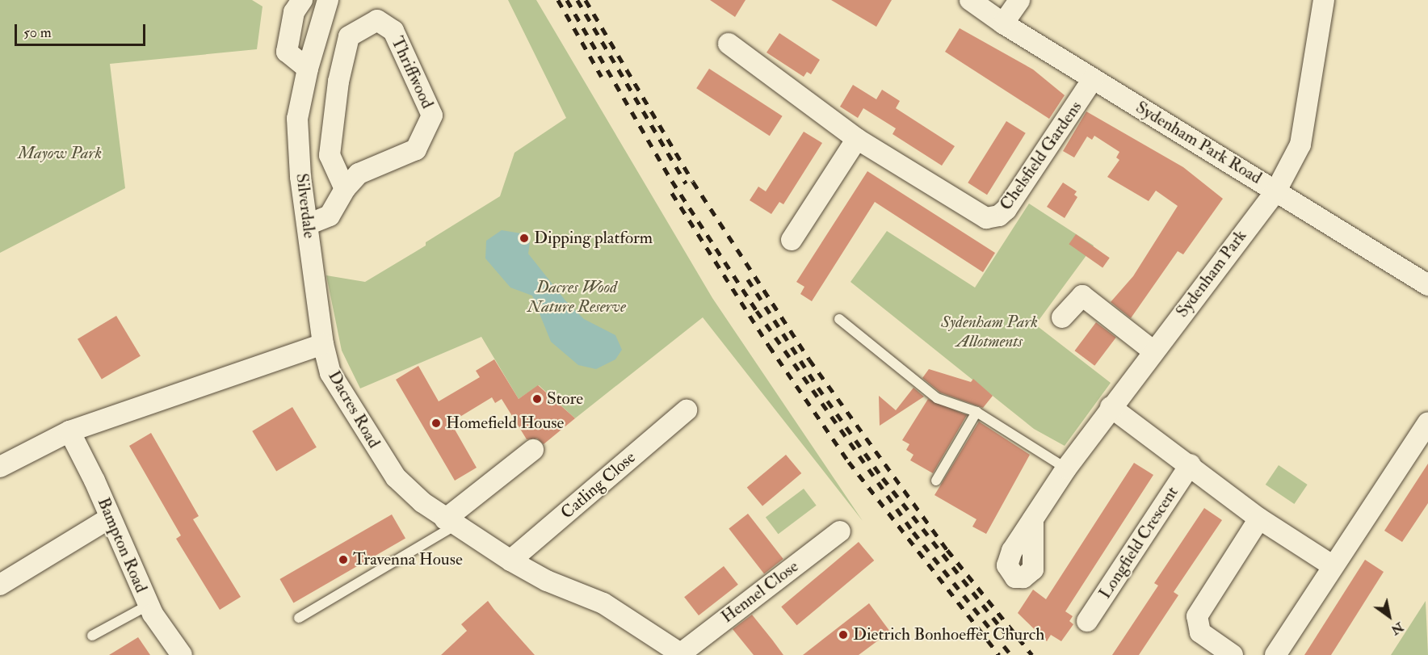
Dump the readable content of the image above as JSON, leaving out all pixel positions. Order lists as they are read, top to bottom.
{
  "streets": {
    "street": [
      "Thriffwood",
      "Sydenham Park Road",
      "Chelsfield Gardens",
      "Silverdale",
      "Sydenham Park",
      "Dacres Road",
      "Catling Close",
      "Longfield Crescent",
      "Bampton Road",
      "Hennel Close"
    ]
  },
  "crossings": [
    ["Thriffwood", "Silverdale"],
    ["Sydenham Park Road", "Chelsfield Gardens"],
    ["Sydenham Park Road", "Sydenham Park"],
    ["Silverdale", "Dacres Road"],
    ["Dacres Road", "Catling Close"],
    ["Dacres Road", "Hennel Close"]
  ],
  "parks": ["Mayow Park", "Dacres Wood Nature Reserve", "Sydenham Park Allotments"],
  "places": [
    "Dipping platform",
    "Store",
    "Homefield House",
    "Travenna House",
    "Dietrich Bonhoeffer Church"
  ],
  "scale_bar": "50 m",
  "north": "bottom right"
}
